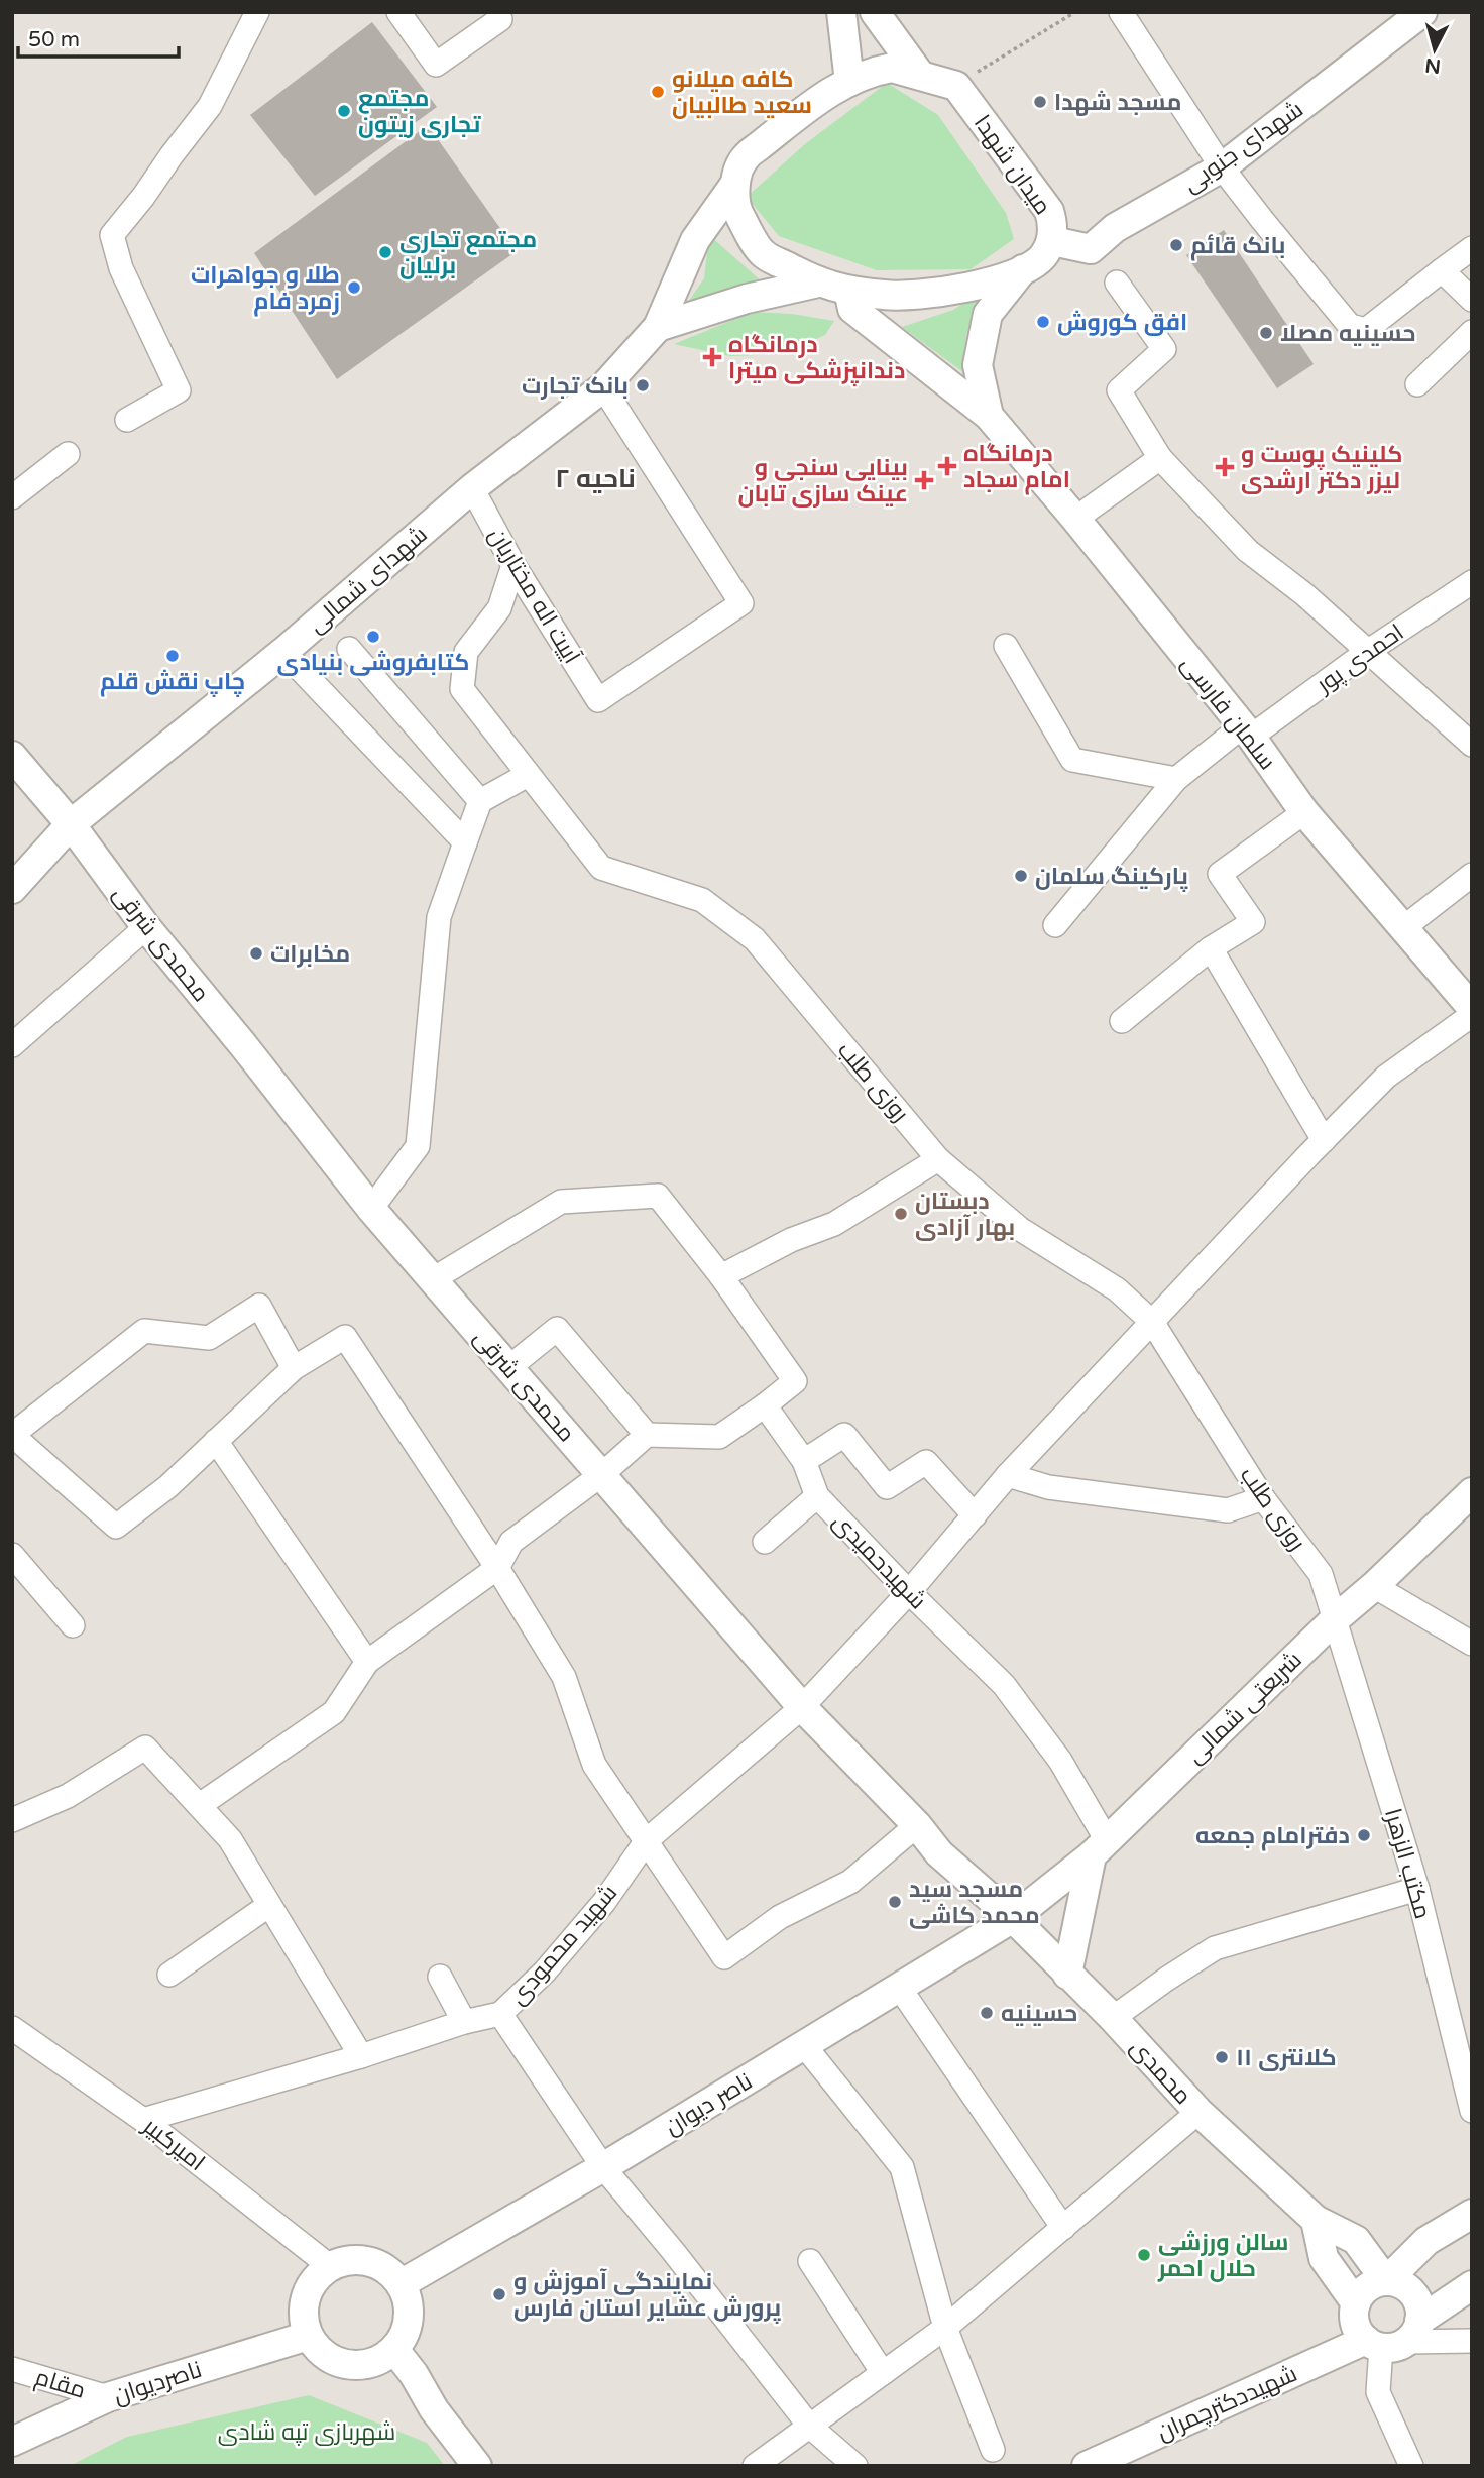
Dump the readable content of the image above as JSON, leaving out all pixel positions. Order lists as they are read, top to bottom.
{
  "streets": {
    "main road": [
      "شهدای جنوبی",
      "میدان شهدا",
      "شهدای شمالی",
      "سلمان فارسی",
      "محمدی شرقی",
      "شریعتی شمالی",
      "محمدی",
      "ناصر دیوان",
      "ناصردیوان",
      "شهیددکترچمران"
    ],
    "street": [
      "آییت اله مختاریان",
      "احمدی پور",
      "روزی طلب",
      "شهیدحمیدی",
      "مکتب الزهرا",
      "شهید محمودی",
      "امیرکبیر",
      "مقام"
    ]
  },
  "crossings": [
    ["شهدای جنوبی", "میدان شهدا"],
    ["میدان شهدا", "سلمان فارسی"],
    ["شهدای شمالی", "آییت اله مختاریان"],
    ["شهدای شمالی", "محمدی شرقی"],
    ["آییت اله مختاریان", "روزی طلب"],
    ["احمدی پور", "سلمان فارسی"],
    ["محمدی شرقی", "شریعتی شمالی"],
    ["محمدی شرقی", "شهید محمودی"],
    ["محمدی شرقی", "محمدی"],
    ["محمدی شرقی", "ناصر دیوان"],
    ["روزی طلب", "شریعتی شمالی"],
    ["روزی طلب", "مکتب الزهرا"],
    ["روزی طلب", "شهید محمودی"],
    ["شهیدحمیدی", "شریعتی شمالی"],
    ["شهیدحمیدی", "شهید محمودی"],
    ["شریعتی شمالی", "مکتب الزهرا"],
    ["شریعتی شمالی", "محمدی"],
    ["شریعتی شمالی", "ناصر دیوان"],
    ["شهید محمودی", "امیرکبیر"],
    ["محمدی", "ناصر دیوان"],
    ["محمدی", "شهیددکترچمران"],
    ["ناصر دیوان", "امیرکبیر"],
    ["ناصر دیوان", "ناصردیوان"],
    ["امیرکبیر", "ناصردیوان"],
    ["ناصردیوان", "مقام"]
  ],
  "districts": ["ناحیه ۲"],
  "parks": ["شهربازی تپه شادی"],
  "places": {
    "other": [
      "کافه میلانو سعید طالبیان",
      "مسجد شهدا",
      "مجتمع تجاری زیتون",
      "بانک قائم",
      "مجتمع تجاری برلیان",
      "طلا و جواهرات زمرد فام",
      "افق کوروش",
      "حسینیه مصلا",
      "بانک تجارت",
      "کتابفروشی بنیادی",
      "چاپ نقش قلم",
      "پارکینگ سلمان",
      "مخابرات",
      "دبستان بهار آزادی",
      "دفترامام جمعه",
      "مسجد سید محمد کاشی",
      "حسینیه",
      "کلانتری ۱۱",
      "سالن ورزشی حلال احمر",
      "نمایندگی آموزش و پرورش عشایر استان فارس"
    ],
    "health": [
      "درمانگاه دندانپزشکی میترا",
      "درمانگاه امام سجاد",
      "کلینیک پوست و لیزر دکتر ارشدی",
      "بینایی سنجی و عینک سازی تابان"
    ]
  },
  "scale_bar": "50 m",
  "north": "bottom"
}
